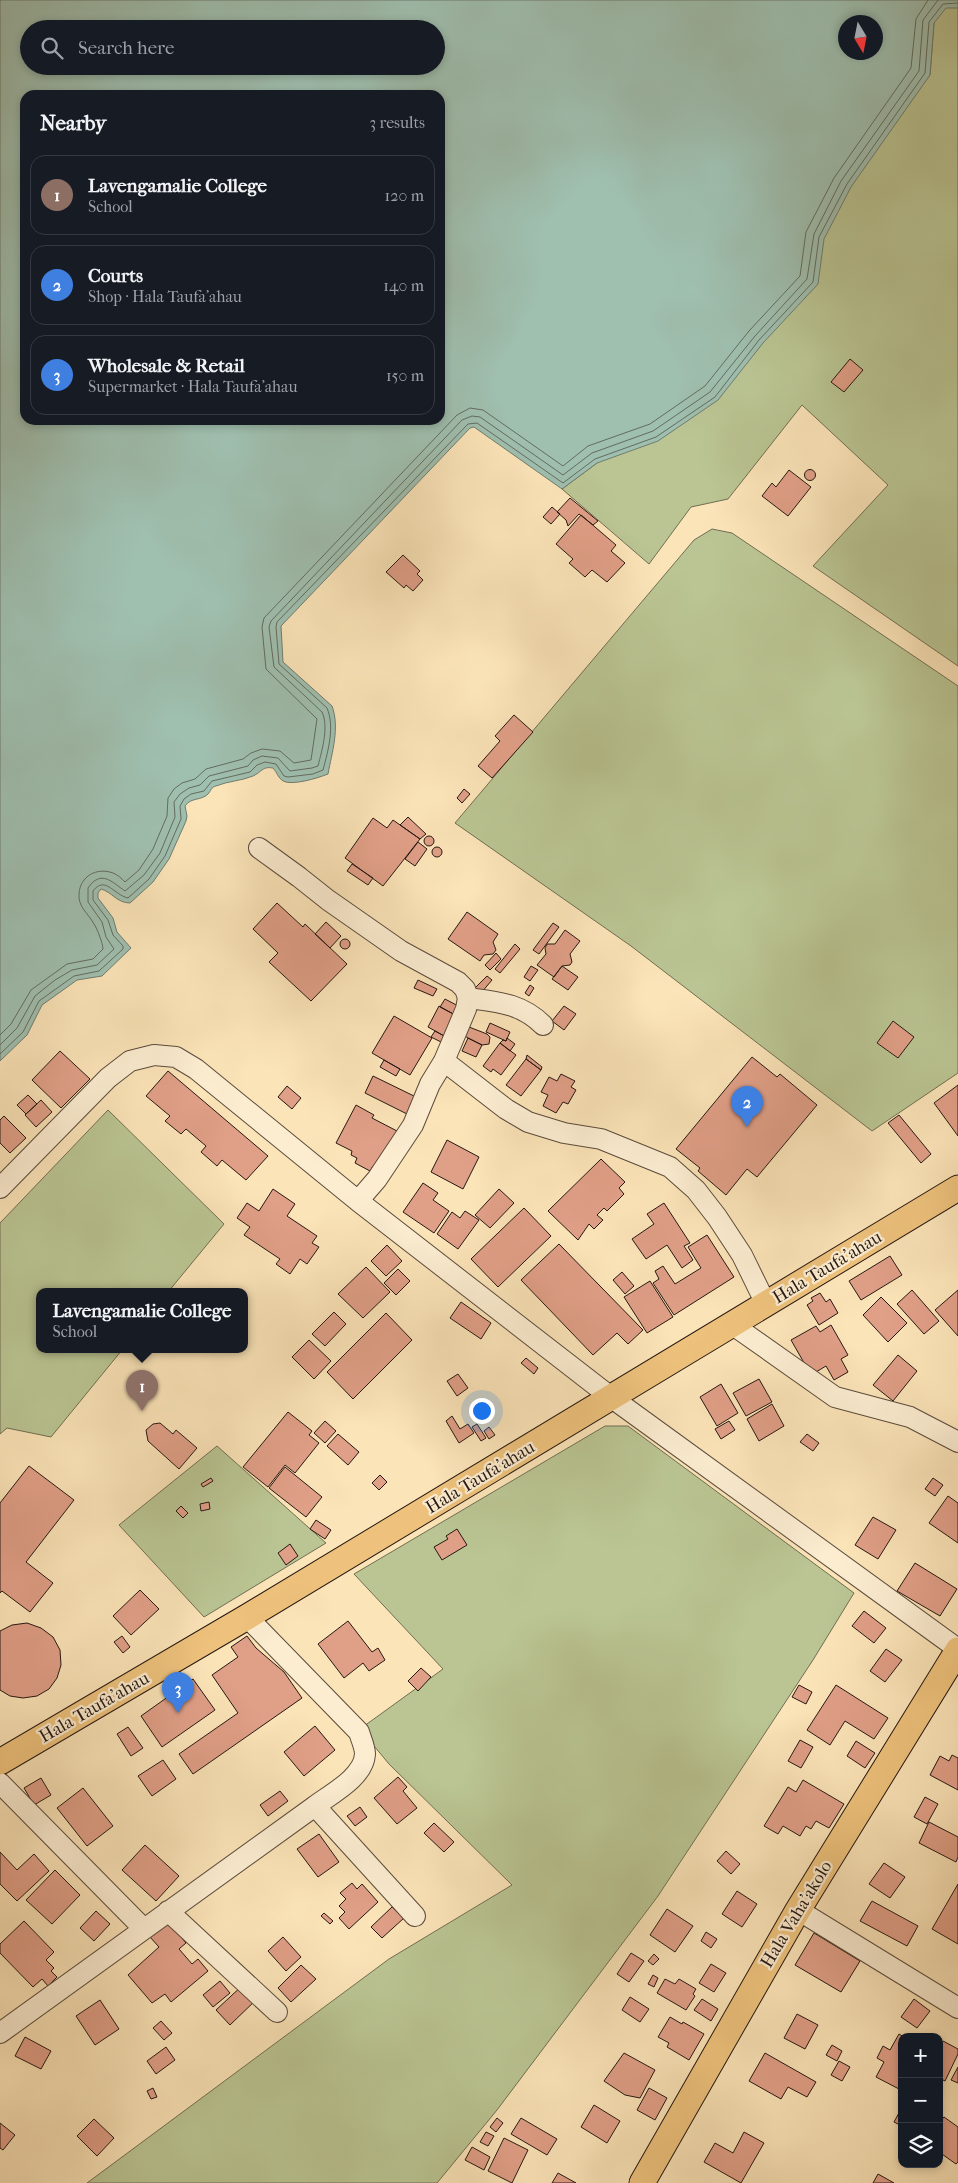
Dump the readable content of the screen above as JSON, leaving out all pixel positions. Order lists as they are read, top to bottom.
{
  "streets": {
    "main road": ["Hala Taufa'ahau", "Hala Vaha'akolo"]
  },
  "north": "bottom",
  "page": {
    "search": "Search here",
    "heading": ["Nearby", "3 results"],
    "list": [
      {
        "mark": "1",
        "name": "Lavengamalie College",
        "note": "School",
        "value": "120 m"
      },
      {
        "mark": "2",
        "name": "Courts",
        "note": "Shop · Hala Taufa'ahau",
        "value": "140 m"
      },
      {
        "mark": "3",
        "name": "Wholesale & Retail",
        "note": "Supermarket · Hala Taufa'ahau",
        "value": "150 m"
      }
    ],
    "pins": ["2", "1", "3"],
    "popup": ["Lavengamalie College", "School"],
    "map_buttons": ["+", "−"]
  }
}
